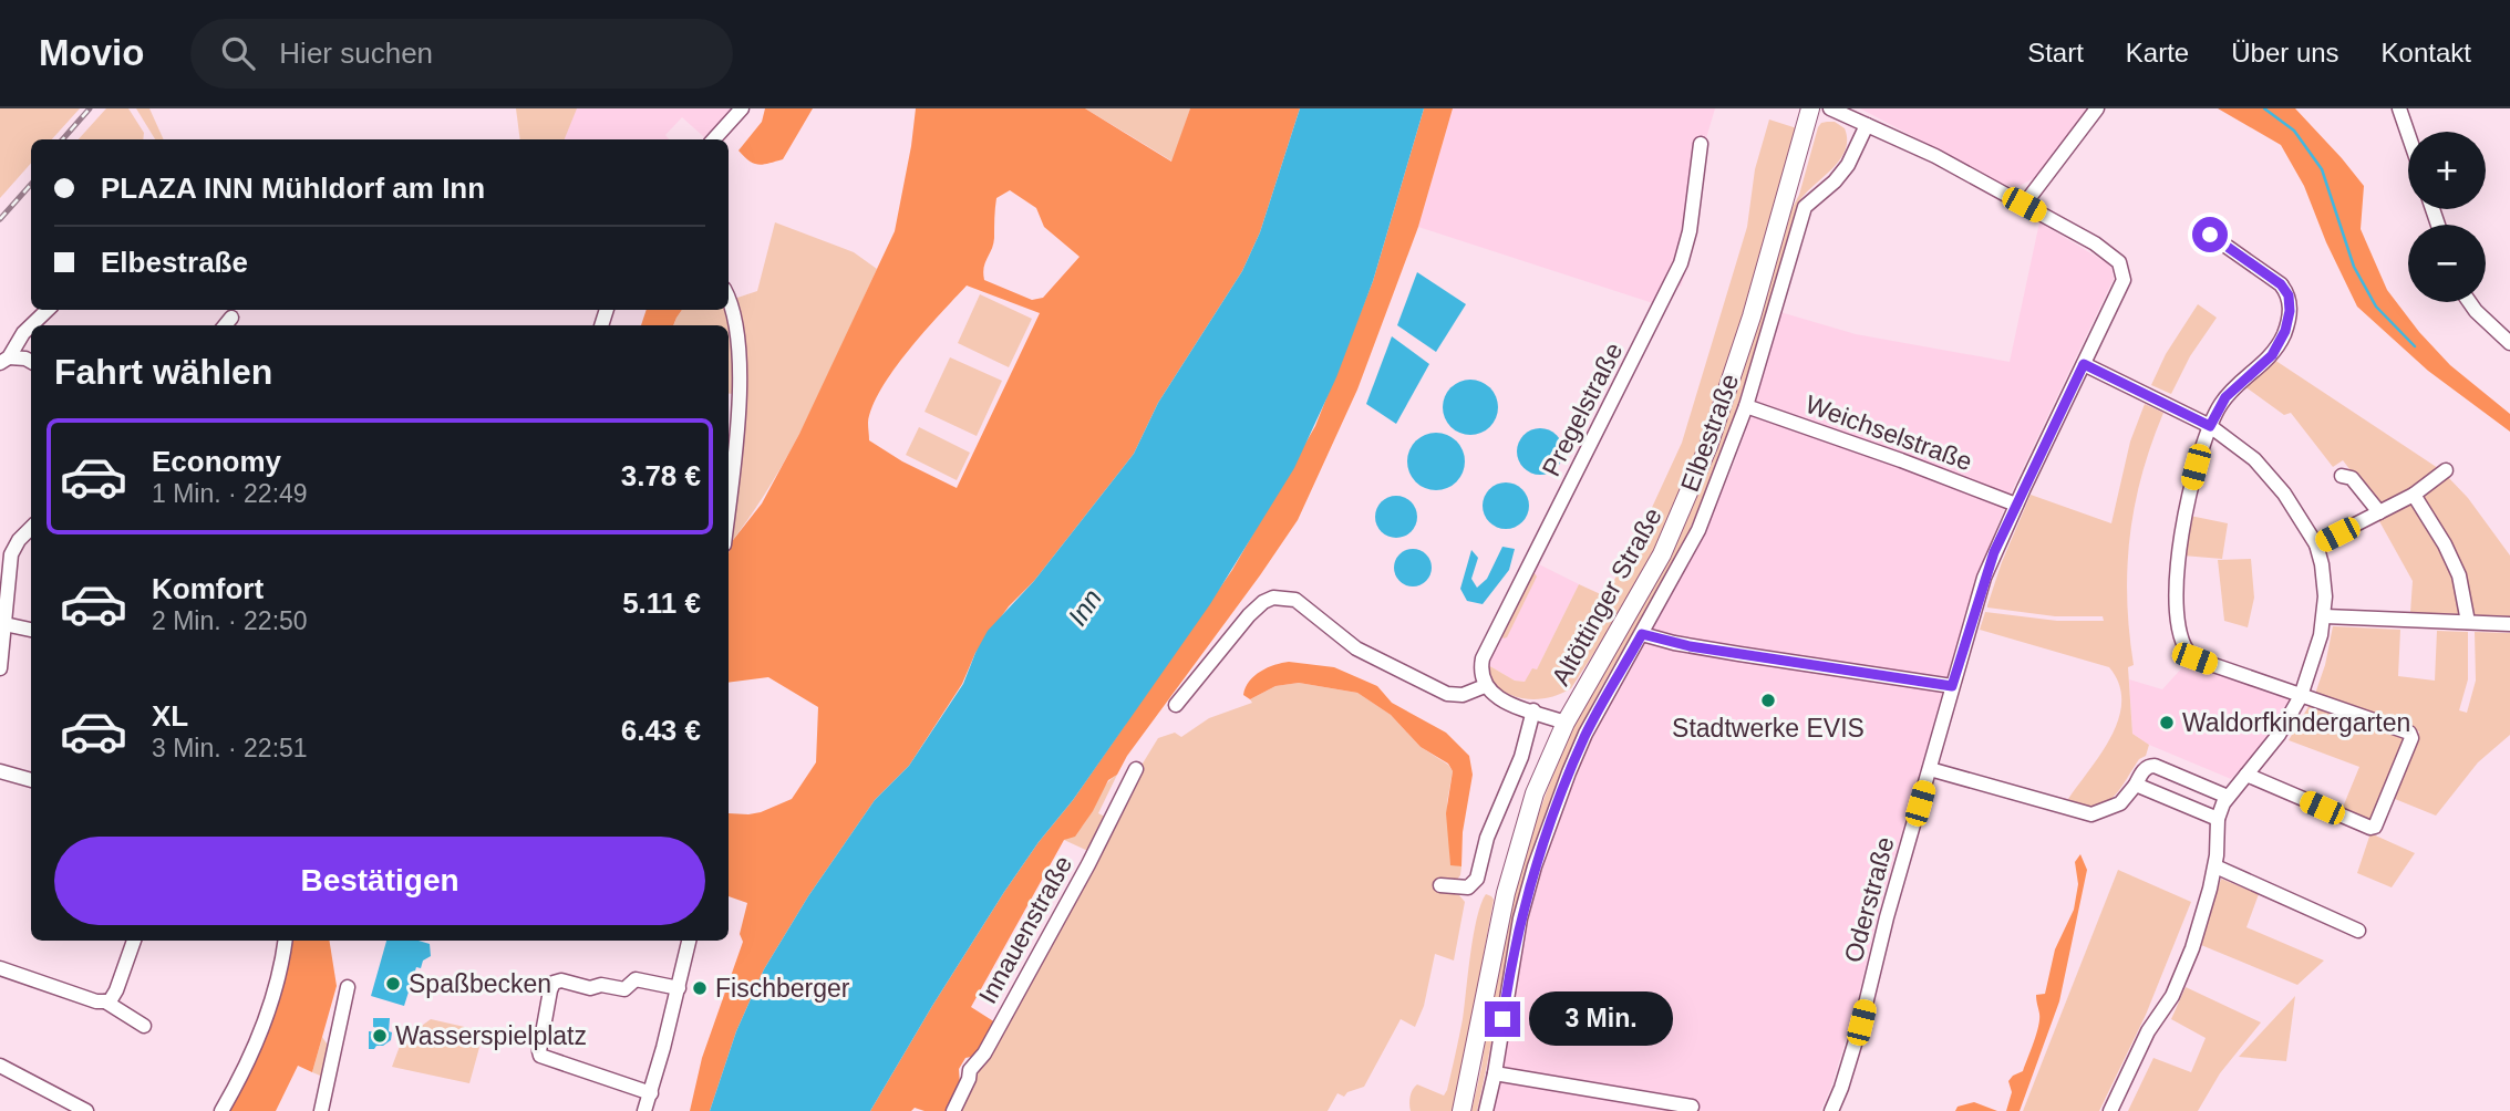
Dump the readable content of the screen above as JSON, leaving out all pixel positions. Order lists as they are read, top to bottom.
{
  "streets": {
    "main road": ["Altöttinger Straße"],
    "street": [
      "Pregelstraße",
      "Elbestraße",
      "Weichselstraße",
      "Oderstraße",
      "Innauenstraße"
    ]
  },
  "crossings": [
    ["Elbestraße", "Weichselstraße"],
    ["Weichselstraße", "Oderstraße"]
  ],
  "water": ["Inn"],
  "places": [
    "Stadtwerke EVIS",
    "Waldorfkindergarten",
    "Spaßbecken",
    "Fischberger",
    "Wasserspielplatz"
  ],
  "page": {
    "header": "Movio",
    "search": "Hier suchen",
    "nav": [
      "Start",
      "Karte",
      "Über uns",
      "Kontakt"
    ],
    "map_buttons": ["+", "−"],
    "banner": ["PLAZA INN Mühldorf am Inn", "Elbestraße"],
    "heading": "Fahrt wählen",
    "list": [
      {
        "name": "Economy",
        "note": "1 Min. · 22:49",
        "value": "3.78 €"
      },
      {
        "name": "Komfort",
        "note": "2 Min. · 22:50",
        "value": "5.11 €"
      },
      {
        "name": "XL",
        "note": "3 Min. · 22:51",
        "value": "6.43 €"
      }
    ],
    "buttons": "Bestätigen",
    "bubble": "3 Min."
  }
}
